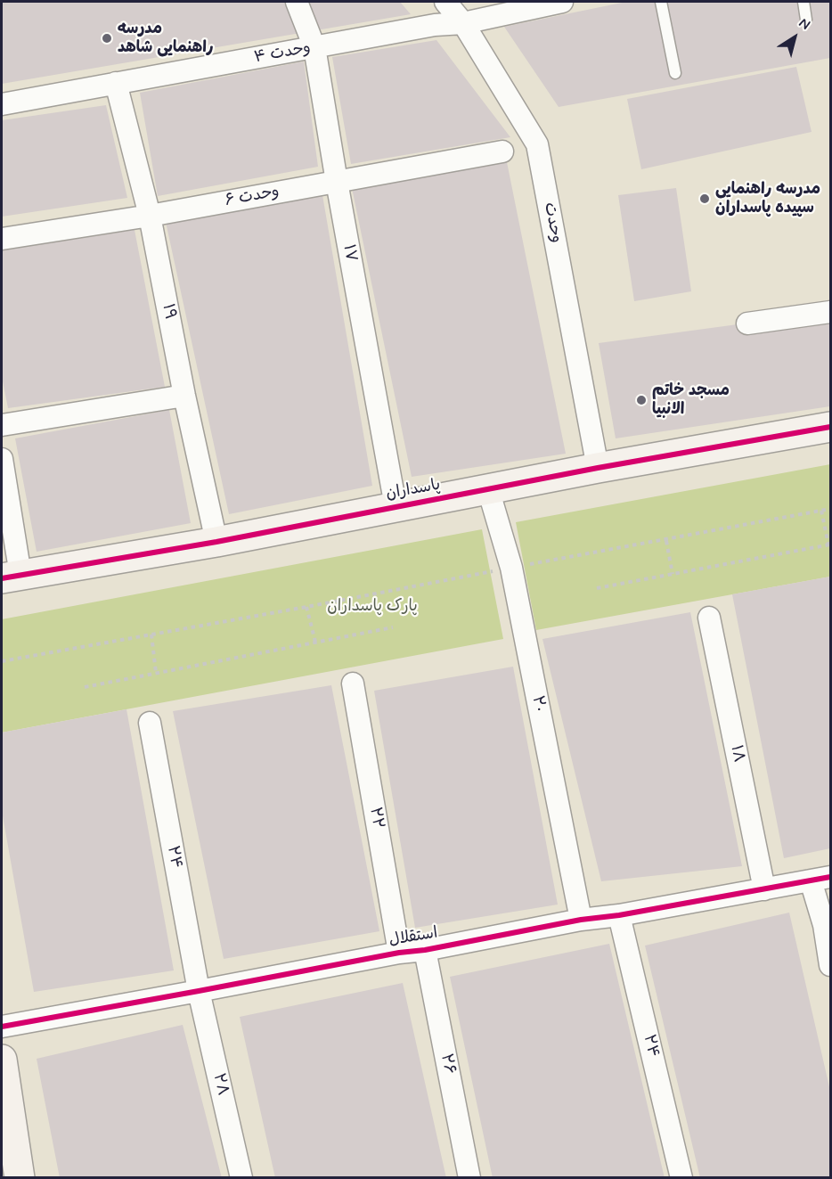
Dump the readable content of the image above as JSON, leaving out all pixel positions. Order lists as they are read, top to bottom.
{
  "streets": {
    "street": [
      "وحدت ۴",
      "وحدت ۶",
      "وحدت",
      "۱۷",
      "۱۹",
      "پاسداران",
      "۲۰",
      "۱۸",
      "۲۲",
      "۲۴",
      "استقلال",
      "۲۶",
      "۲۸"
    ]
  },
  "crossings": [
    ["وحدت ۴", "وحدت"],
    ["وحدت ۴", "۱۷"],
    ["وحدت ۴", "۱۹"],
    ["وحدت ۶", "۱۷"],
    ["وحدت ۶", "۱۹"],
    ["وحدت", "پاسداران"],
    ["۱۷", "پاسداران"],
    ["۱۹", "پاسداران"],
    ["پاسداران", "۲۰"],
    ["۲۰", "استقلال"],
    ["۱۸", "استقلال"],
    ["۲۲", "استقلال"],
    ["۲۴", "استقلال"],
    ["۲۴", "۲۸"],
    ["استقلال", "۲۶"],
    ["استقلال", "۲۸"]
  ],
  "parks": ["پارک پاسداران"],
  "places": ["مدرسه راهنمایی شاهد", "مدرسه راهنمایی سپیده پاسداران", "مسجد خاتم الانبیا"],
  "north": "top right"
}
